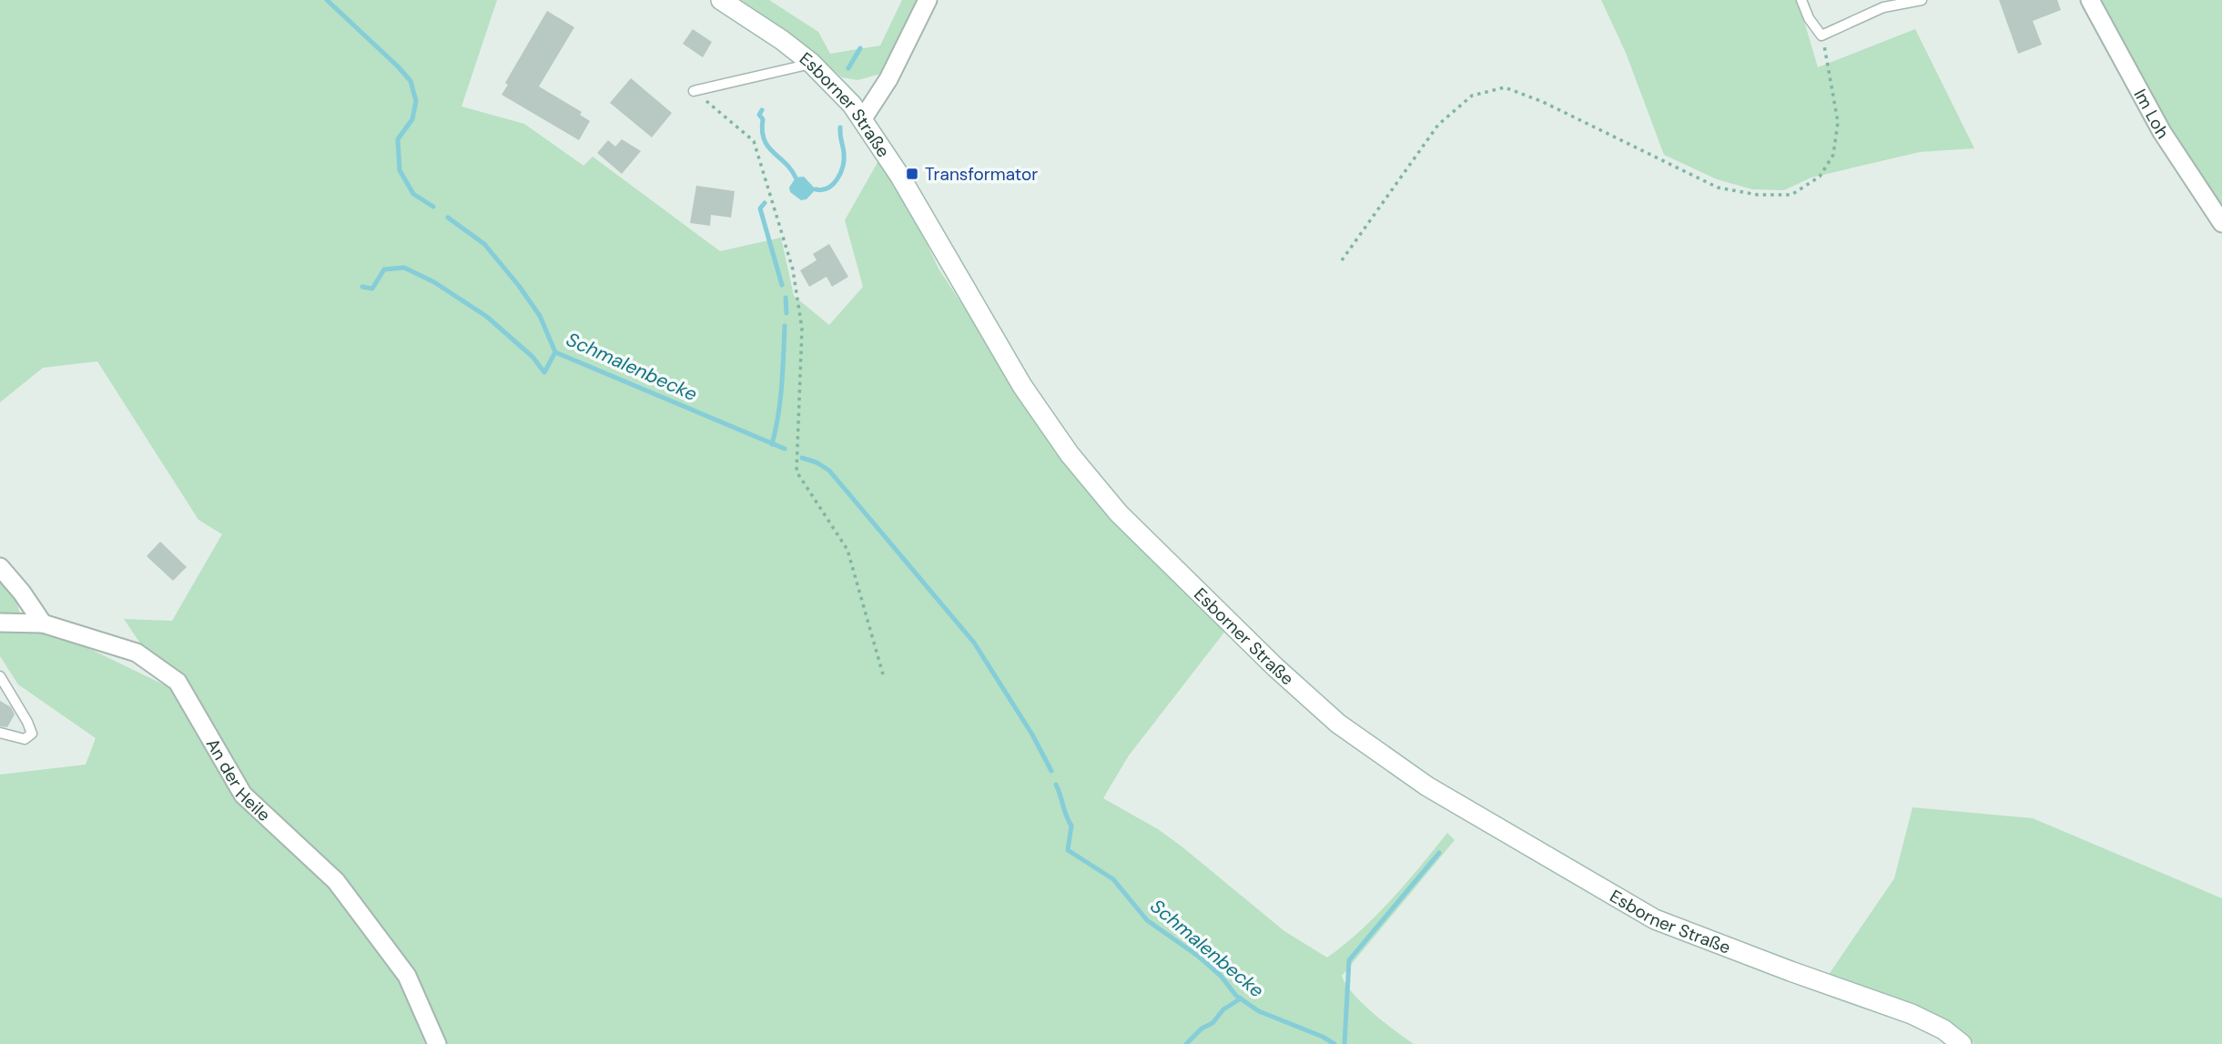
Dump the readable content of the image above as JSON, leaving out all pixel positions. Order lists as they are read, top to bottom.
{
  "streets": {
    "main road": ["Esborner Straße"],
    "street": ["Im Loh", "An der Heile"]
  },
  "water": ["Schmalenbecke"],
  "places": {
    "transit": ["Transformator"]
  }
}
